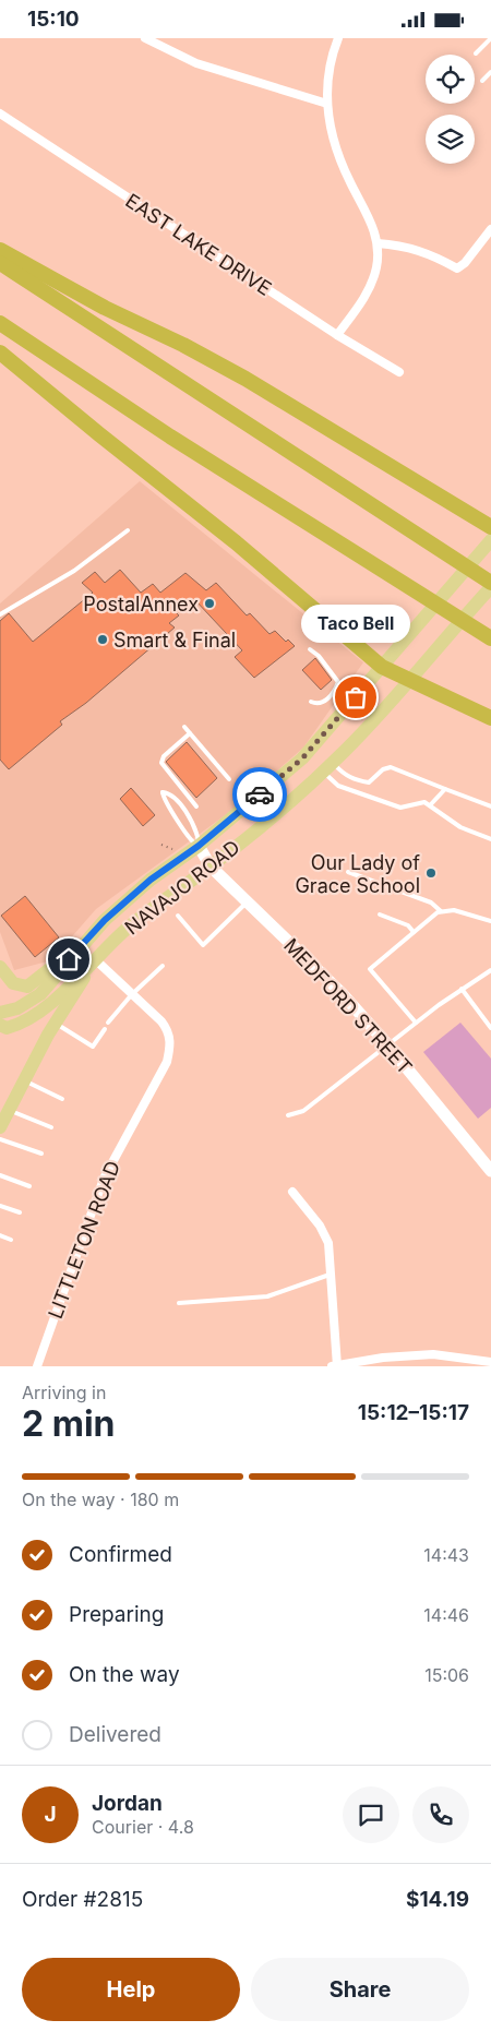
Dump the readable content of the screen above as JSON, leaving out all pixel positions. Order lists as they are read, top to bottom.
{
  "streets": {
    "main road": ["NAVAJO ROAD"],
    "street": ["EAST LAKE DRIVE", "MEDFORD STREET", "LITTLETON ROAD"]
  },
  "crossings": [
    ["NAVAJO ROAD", "MEDFORD STREET"],
    ["NAVAJO ROAD", "LITTLETON ROAD"]
  ],
  "places": [
    "PostalAnnex",
    "Smart & Final",
    "Taco Bell",
    "Our Lady of Grace School"
  ],
  "page": {
    "status": "15:10",
    "bubble": "Taco Bell",
    "heading": ["2 min", "Arriving in", "15:12–15:17"],
    "panel": [
      "Jordan",
      "Courier · 4.8",
      "Order #2815",
      "$14.19"
    ],
    "bar": "On the way · 180 m",
    "list": [
      ["Confirmed", "14:43"],
      ["Preparing", "14:46"],
      ["On the way", "15:06"],
      "Delivered"
    ],
    "round": "J",
    "buttons": ["Help", "Share"]
  }
}
